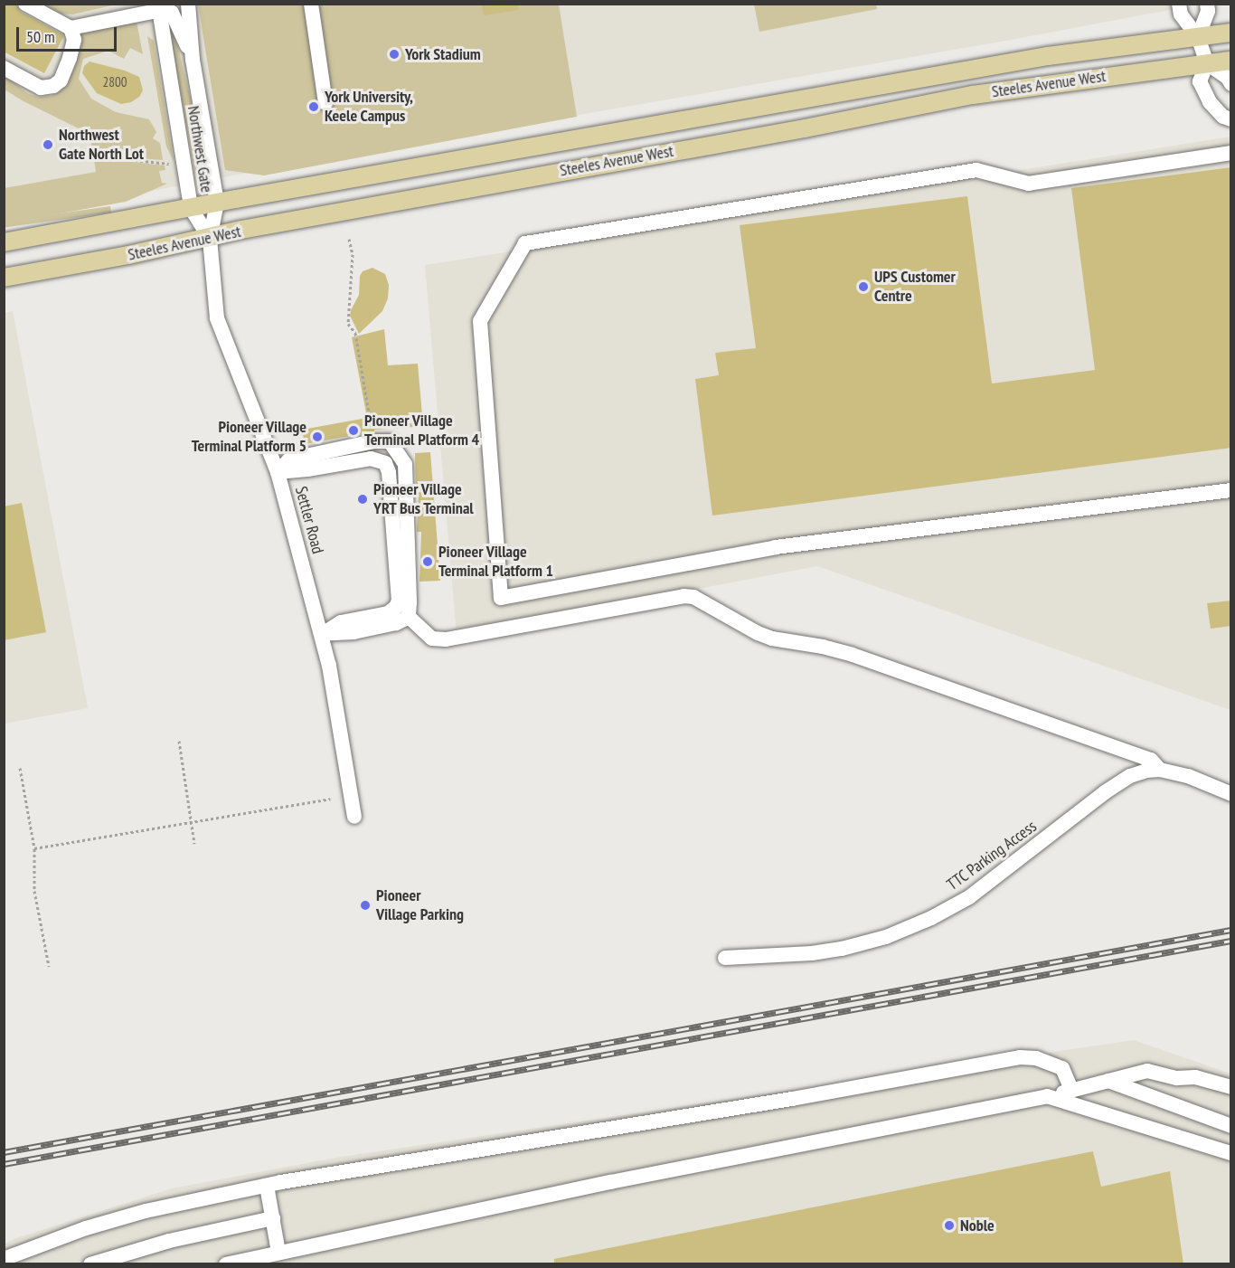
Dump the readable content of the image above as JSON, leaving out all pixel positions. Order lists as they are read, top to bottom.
{
  "streets": {
    "main road": ["Steeles Avenue West"],
    "street": ["Northwest Gate", "Settler Road", "TTC Parking Access"]
  },
  "crossings": [
    ["Steeles Avenue West", "Northwest Gate"],
    ["Steeles Avenue West", "Settler Road"],
    ["Northwest Gate", "Settler Road"]
  ],
  "places": [
    "York Stadium",
    "York University, Keele Campus",
    "Northwest Gate North Lot",
    "UPS Customer Centre",
    "Pioneer Village Terminal Platform 4",
    "Pioneer Village Terminal Platform 5",
    "Pioneer Village YRT Bus Terminal",
    "Pioneer Village Terminal Platform 1",
    "Pioneer Village Parking",
    "Noble"
  ],
  "house_numbers": ["2800"],
  "scale_bar": "50 m"
}
